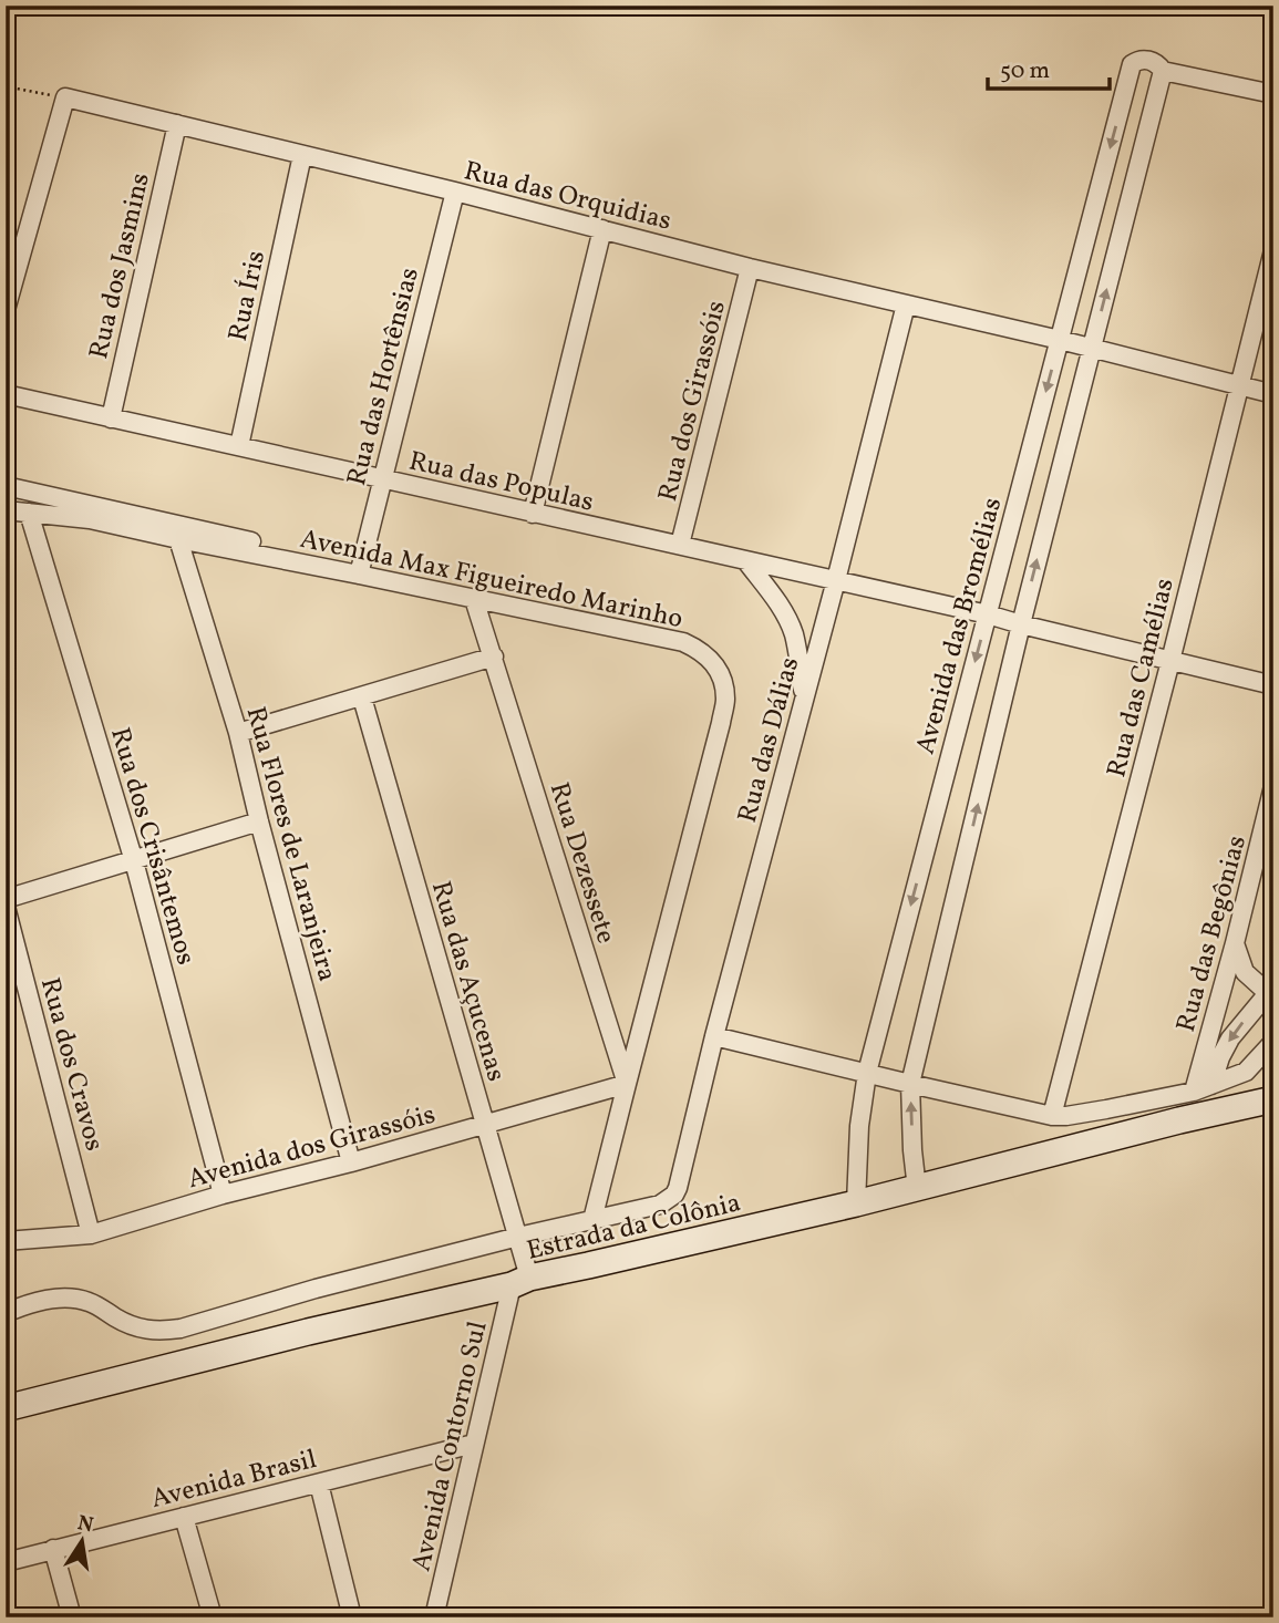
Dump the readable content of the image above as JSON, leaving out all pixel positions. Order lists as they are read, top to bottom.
{
  "streets": {
    "main road": ["Estrada da Colônia"],
    "street": [
      "Rua das Orquidias",
      "Rua dos Jasmins",
      "Rua Íris",
      "Rua das Hortênsias",
      "Rua dos Girassóis",
      "Rua das Populas",
      "Avenida Max Figueiredo Marinho",
      "Avenida das Bromélias",
      "Rua das Camélias",
      "Rua das Dálias",
      "Rua Flores de Laranjeira",
      "Rua dos Crisântemos",
      "Rua Dezessete",
      "Rua das Begônias",
      "Rua das Açucenas",
      "Rua dos Cravos",
      "Avenida dos Girassóis",
      "Avenida Contorno Sul",
      "Avenida Brasil"
    ]
  },
  "crossings": [
    ["Rua das Orquidias", "Rua dos Jasmins"],
    ["Rua das Orquidias", "Rua Íris"],
    ["Rua das Orquidias", "Rua das Hortênsias"],
    ["Rua das Orquidias", "Rua dos Girassóis"],
    ["Rua das Orquidias", "Avenida das Bromélias"],
    ["Rua das Orquidias", "Rua das Camélias"],
    ["Rua das Orquidias", "Rua das Dálias"],
    ["Rua dos Jasmins", "Rua das Populas"],
    ["Rua Íris", "Rua das Populas"],
    ["Rua das Hortênsias", "Rua das Populas"],
    ["Rua das Hortênsias", "Avenida Max Figueiredo Marinho"],
    ["Rua dos Girassóis", "Rua das Populas"],
    ["Rua das Populas", "Avenida das Bromélias"],
    ["Rua das Populas", "Rua das Camélias"],
    ["Rua das Populas", "Rua das Dálias"],
    ["Avenida Max Figueiredo Marinho", "Rua das Dálias"],
    ["Avenida Max Figueiredo Marinho", "Rua Flores de Laranjeira"],
    ["Avenida Max Figueiredo Marinho", "Rua dos Crisântemos"],
    ["Avenida Max Figueiredo Marinho", "Rua Dezessete"],
    ["Avenida Max Figueiredo Marinho", "Avenida dos Girassóis"],
    ["Avenida das Bromélias", "Estrada da Colônia"],
    ["Rua Flores de Laranjeira", "Avenida dos Girassóis"],
    ["Rua dos Crisântemos", "Avenida dos Girassóis"],
    ["Rua Dezessete", "Avenida dos Girassóis"],
    ["Rua das Açucenas", "Avenida dos Girassóis"],
    ["Rua das Açucenas", "Estrada da Colônia"],
    ["Rua das Açucenas", "Avenida Contorno Sul"],
    ["Rua dos Cravos", "Avenida dos Girassóis"],
    ["Estrada da Colônia", "Avenida Contorno Sul"],
    ["Avenida Contorno Sul", "Avenida Brasil"]
  ],
  "scale_bar": "50 m",
  "north": "top"
}
